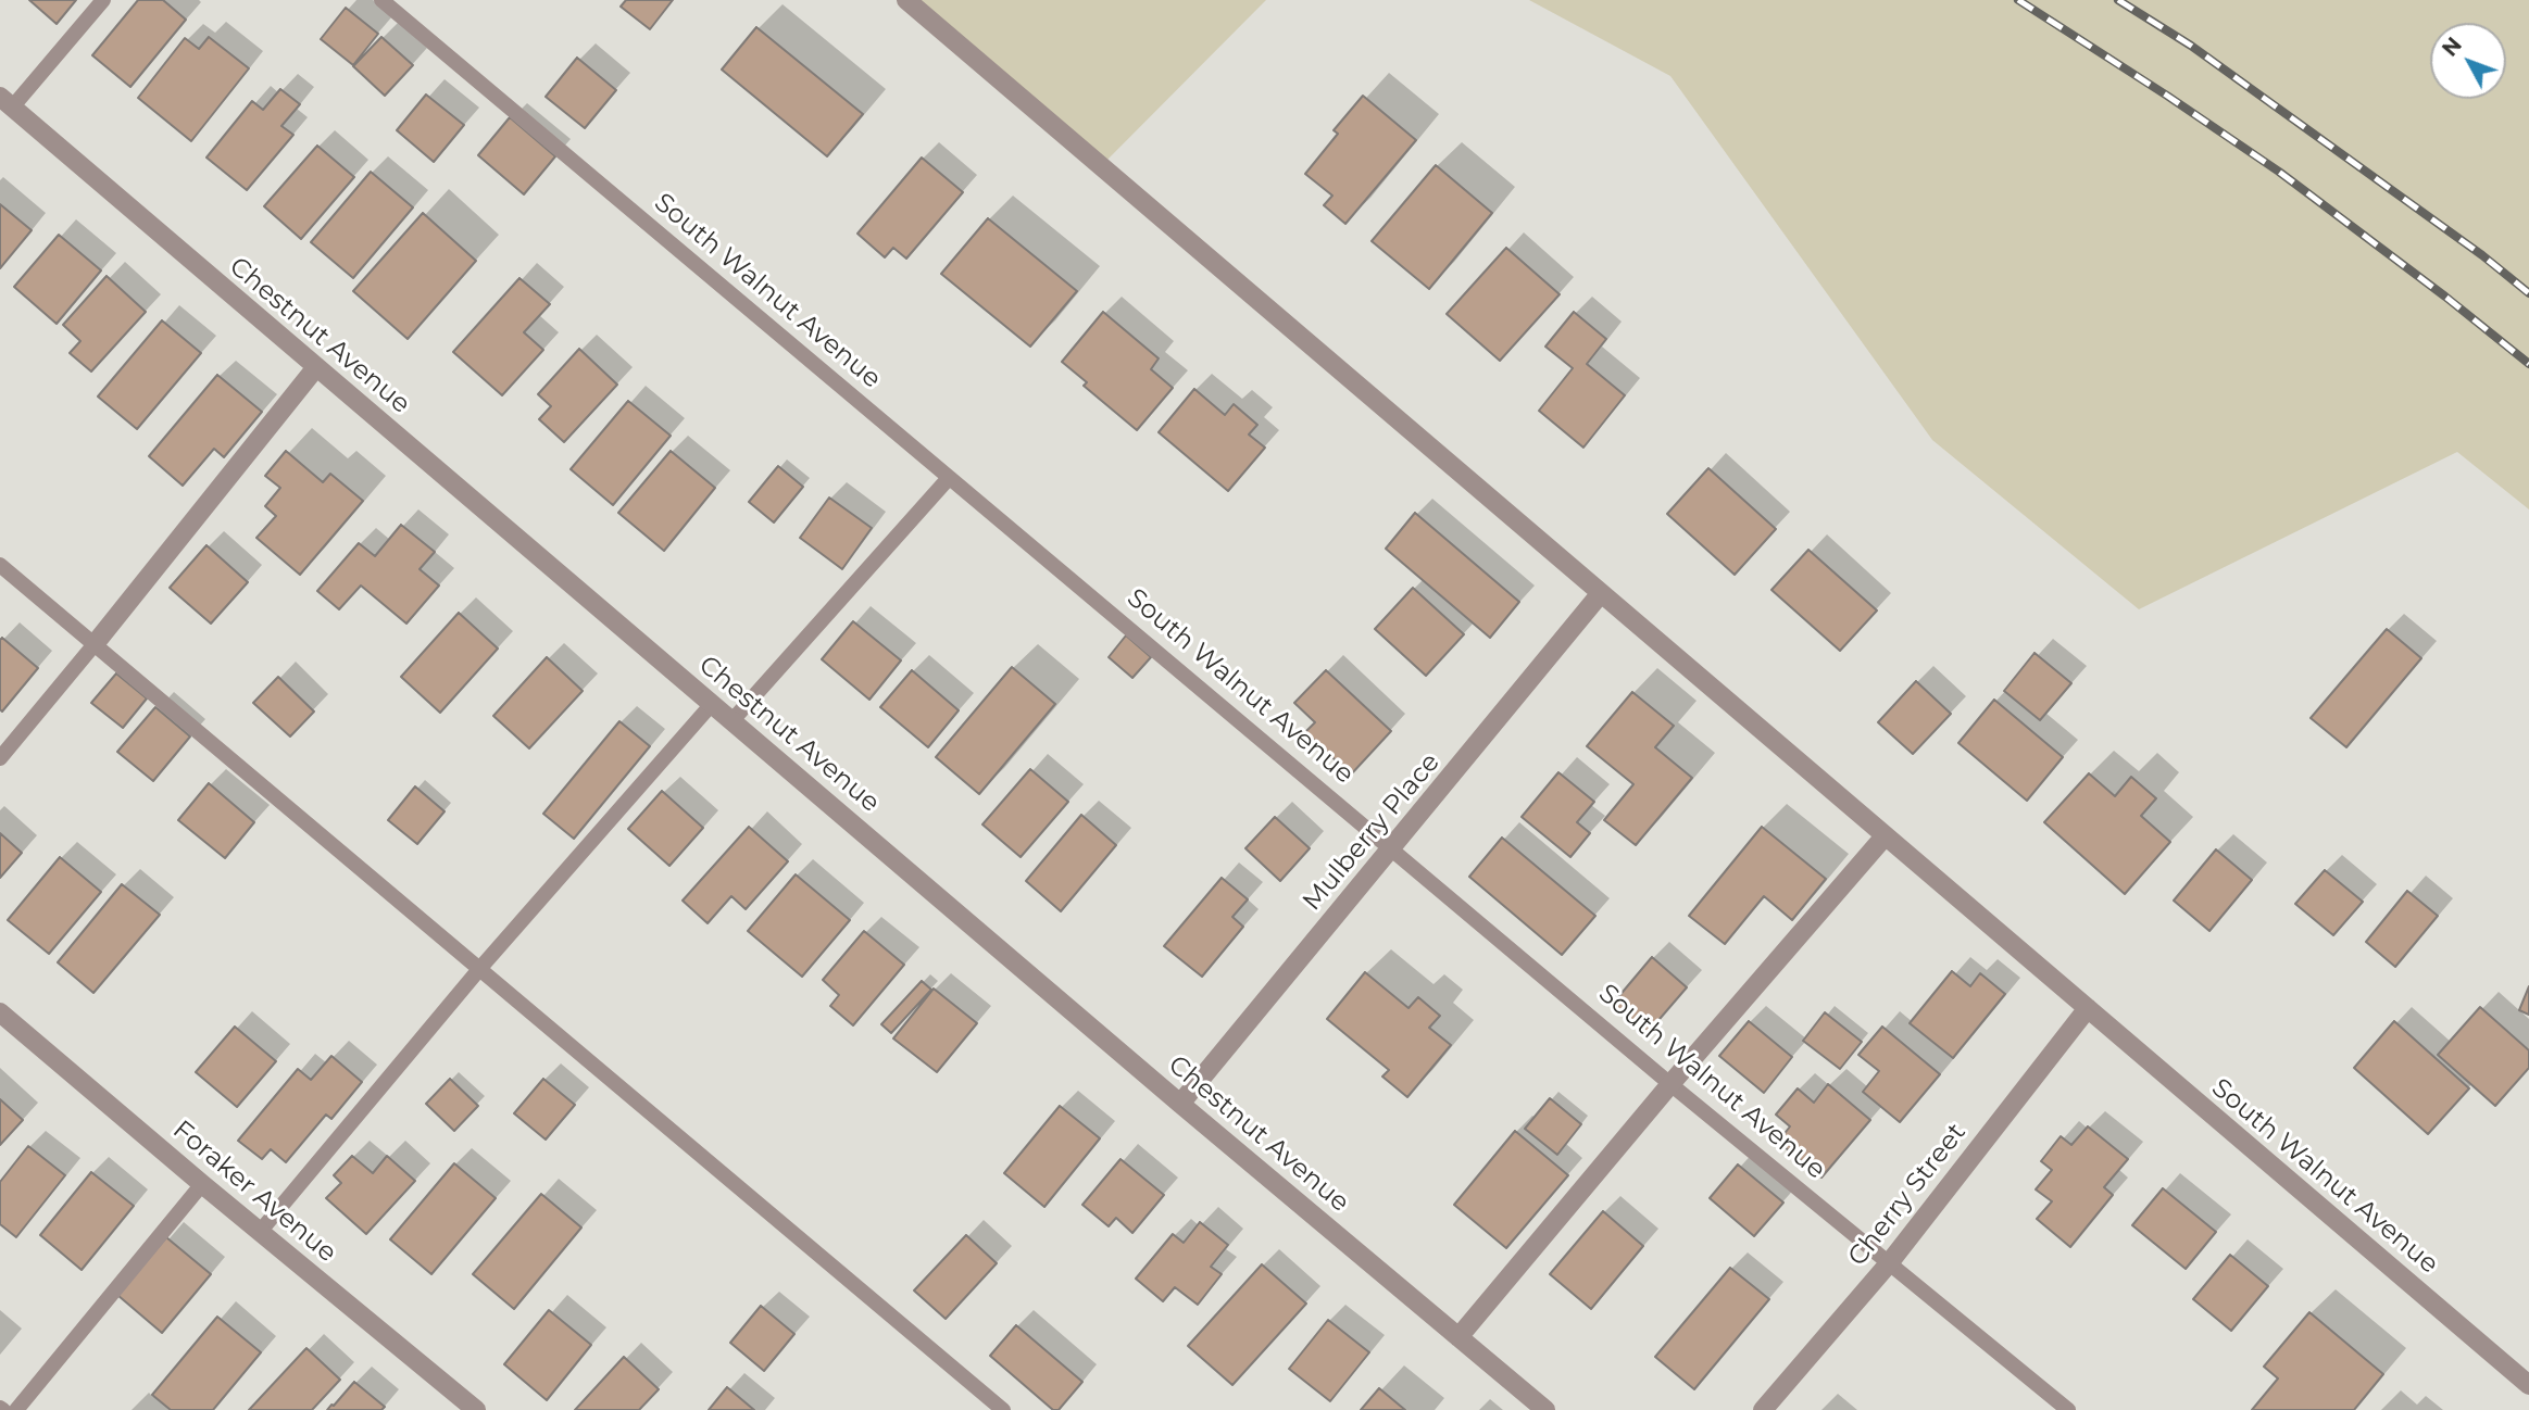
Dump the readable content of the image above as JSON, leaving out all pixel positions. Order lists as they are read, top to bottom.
{
  "streets": {
    "street": [
      "South Walnut Avenue",
      "Chestnut Avenue",
      "Mulberry Place",
      "Foraker Avenue",
      "Cherry Street"
    ]
  },
  "crossings": [
    ["South Walnut Avenue", "Mulberry Place"],
    ["South Walnut Avenue", "Cherry Street"],
    ["Chestnut Avenue", "Mulberry Place"]
  ],
  "north": "top left"
}
